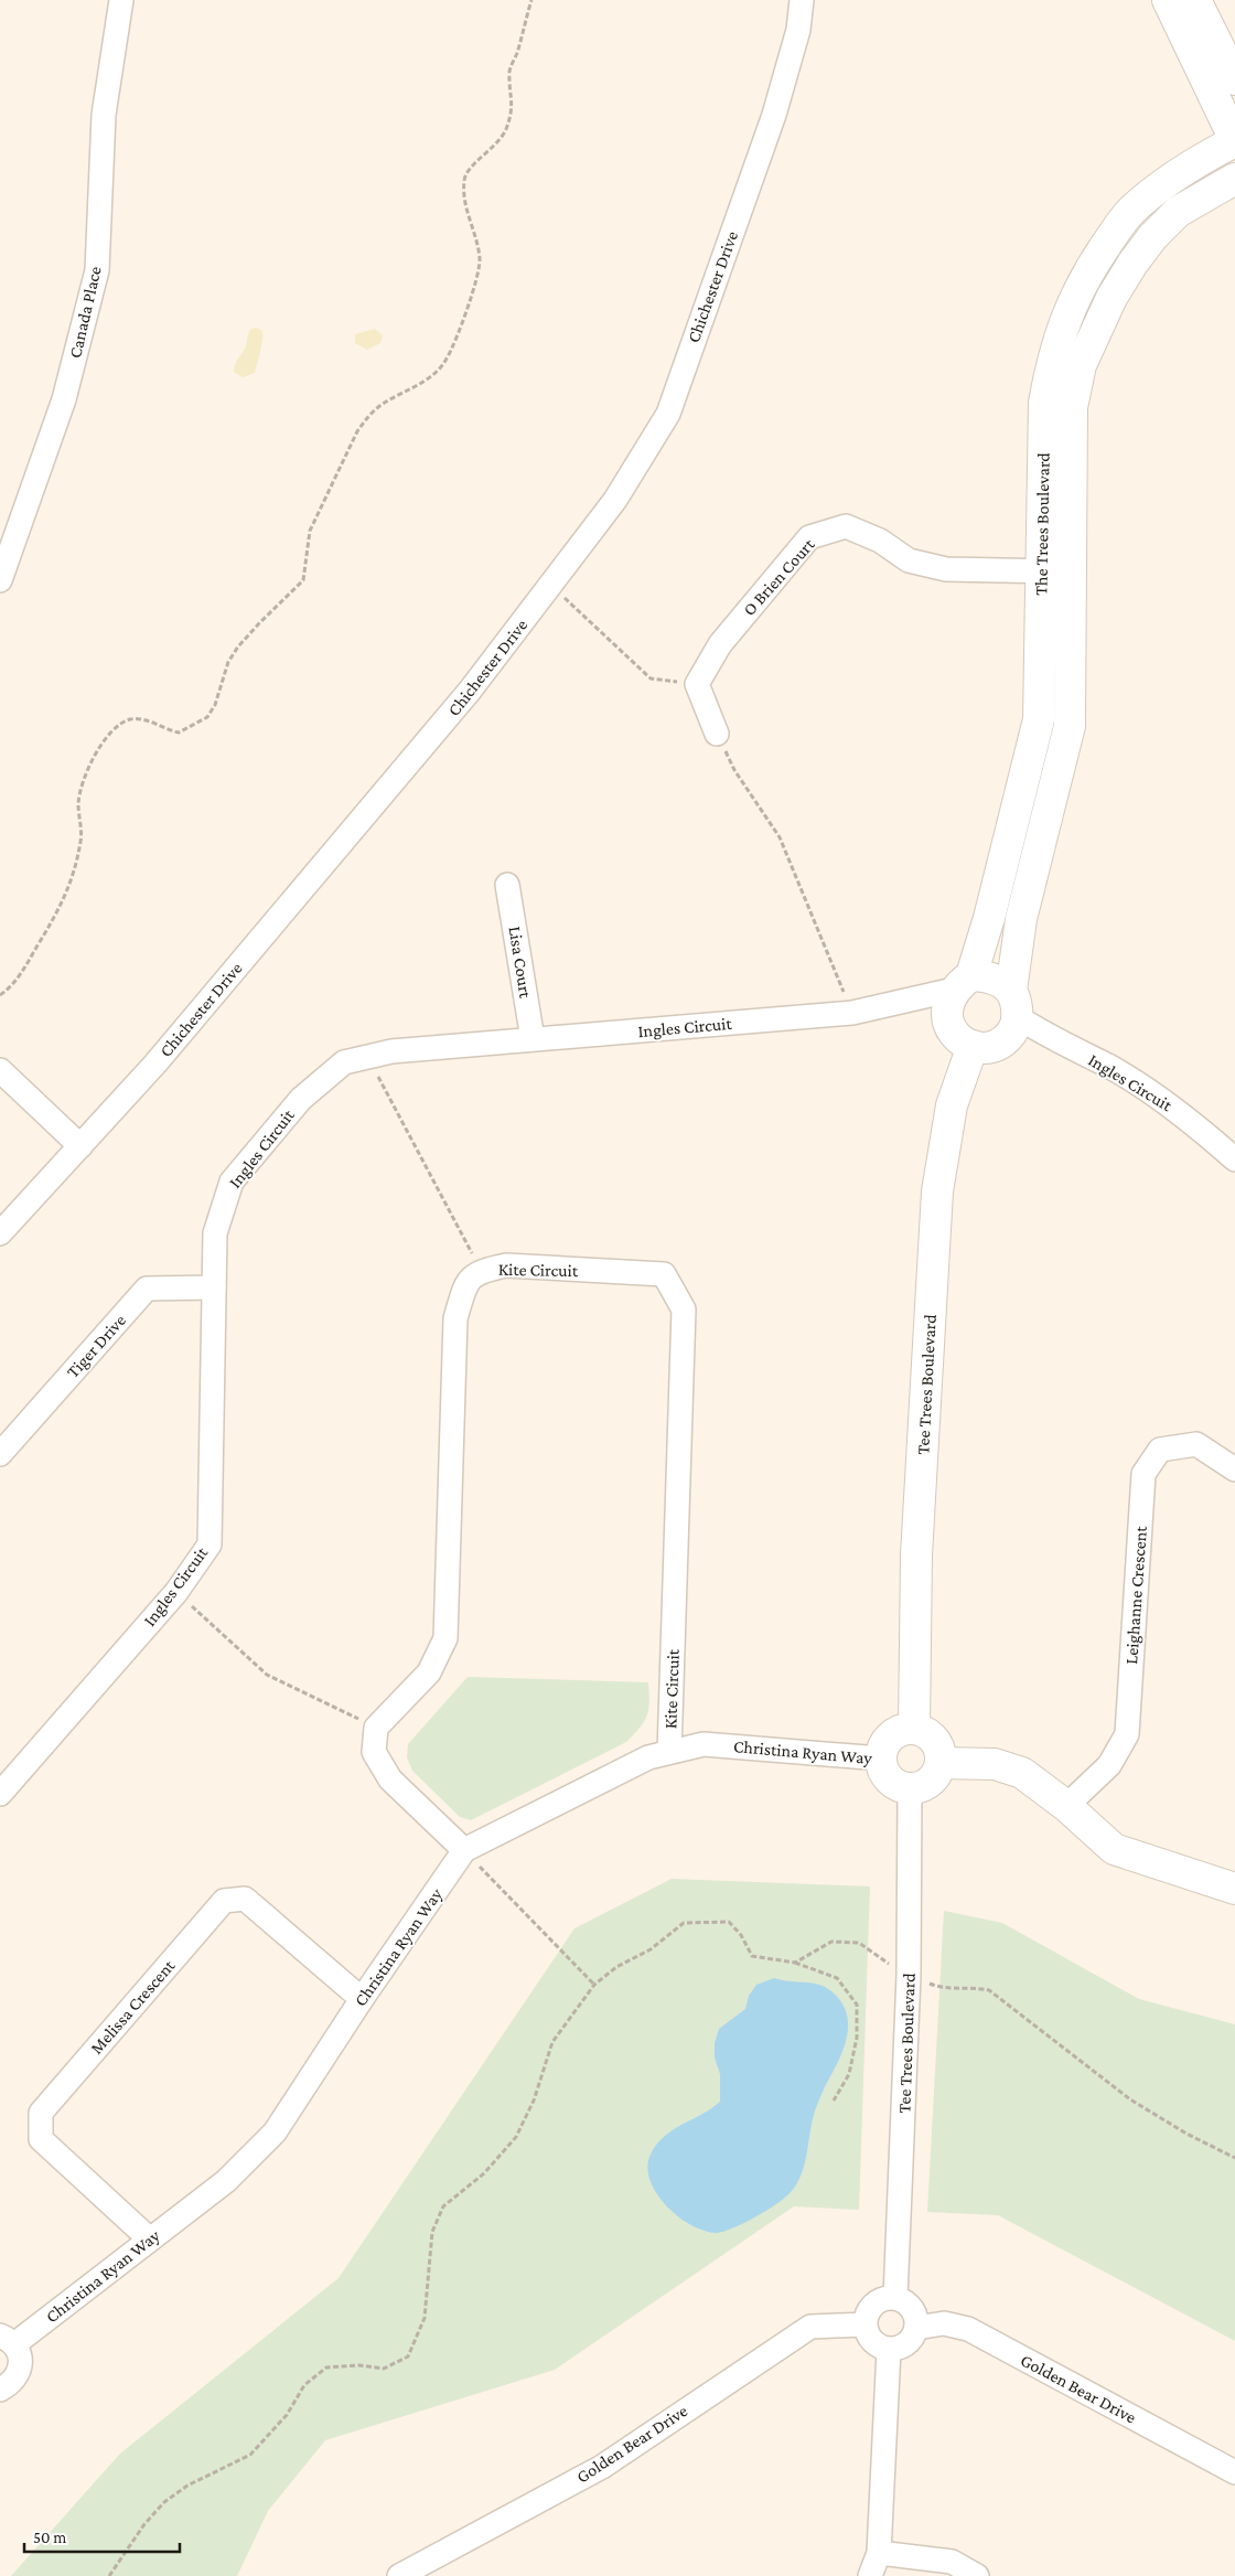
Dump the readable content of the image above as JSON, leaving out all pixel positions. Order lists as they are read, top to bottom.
{
  "streets": {
    "street": [
      "Chichester Drive",
      "Canada Place",
      "The Trees Boulevard",
      "O Brien Court",
      "Lisa Court",
      "Ingles Circuit",
      "Kite Circuit",
      "Tiger Drive",
      "Tee Trees Boulevard",
      "Leighanne Crescent",
      "Christina Ryan Way",
      "Melissa Crescent",
      "Golden Bear Drive"
    ]
  },
  "crossings": [
    ["The Trees Boulevard", "O Brien Court"],
    ["The Trees Boulevard", "Ingles Circuit"],
    ["The Trees Boulevard", "Tee Trees Boulevard"],
    ["Lisa Court", "Ingles Circuit"],
    ["Ingles Circuit", "Tiger Drive"],
    ["Ingles Circuit", "Tee Trees Boulevard"],
    ["Kite Circuit", "Christina Ryan Way"],
    ["Tee Trees Boulevard", "Christina Ryan Way"],
    ["Tee Trees Boulevard", "Golden Bear Drive"],
    ["Christina Ryan Way", "Melissa Crescent"]
  ],
  "scale_bar": "50 m"
}
